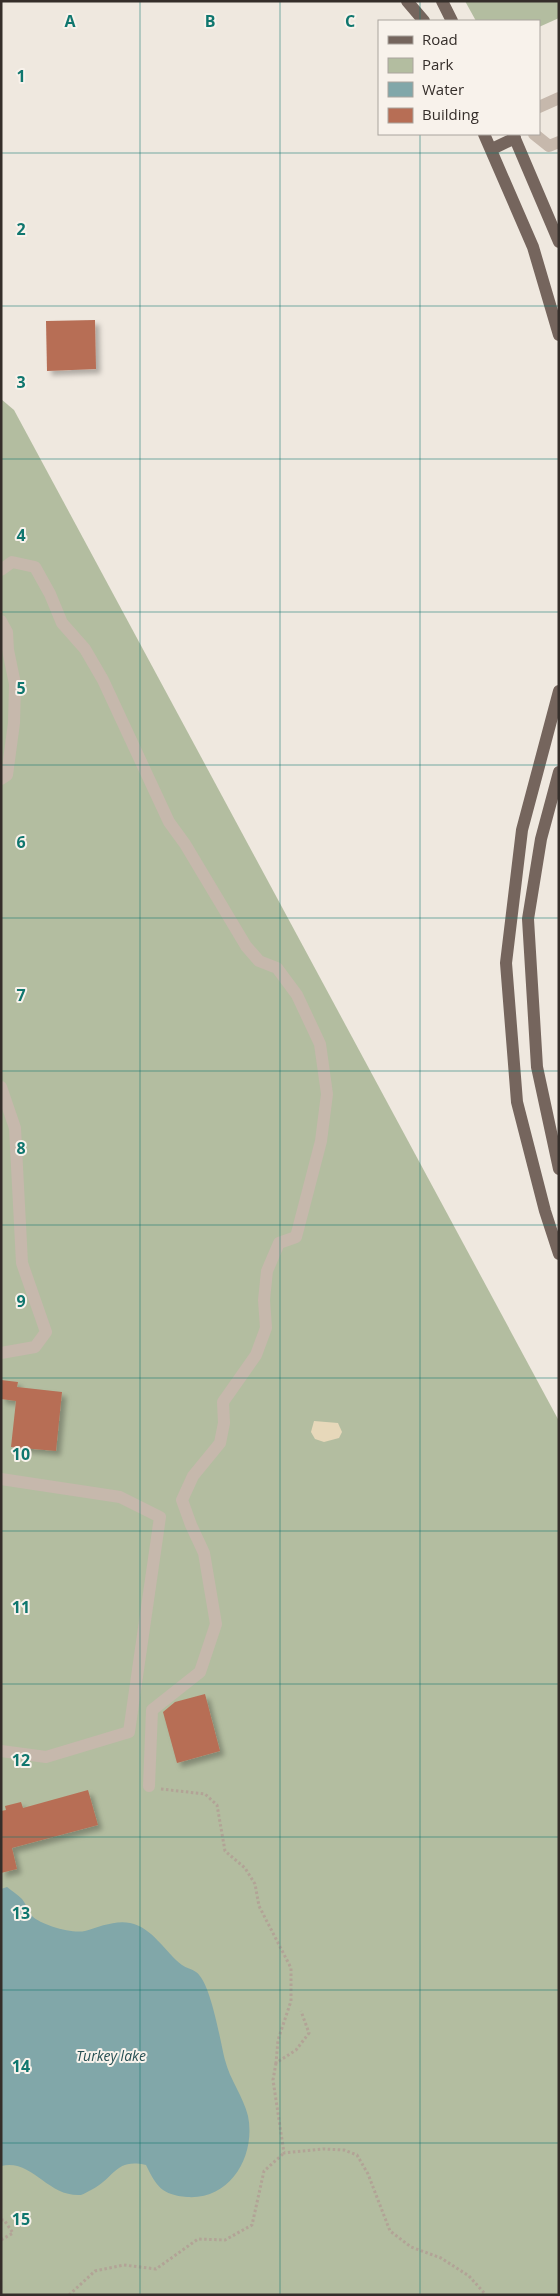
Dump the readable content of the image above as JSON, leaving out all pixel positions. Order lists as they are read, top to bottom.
{
  "water": ["Turkey lake"],
  "legend": [
    "Road",
    "Park",
    "Water",
    "Building"
  ],
  "grid": {
    "columns": ["A", "B", "C"],
    "rows": [
      "1",
      "2",
      "3",
      "4",
      "5",
      "6",
      "7",
      "8",
      "9",
      "10",
      "11",
      "12",
      "13",
      "14",
      "15"
    ]
  }
}
